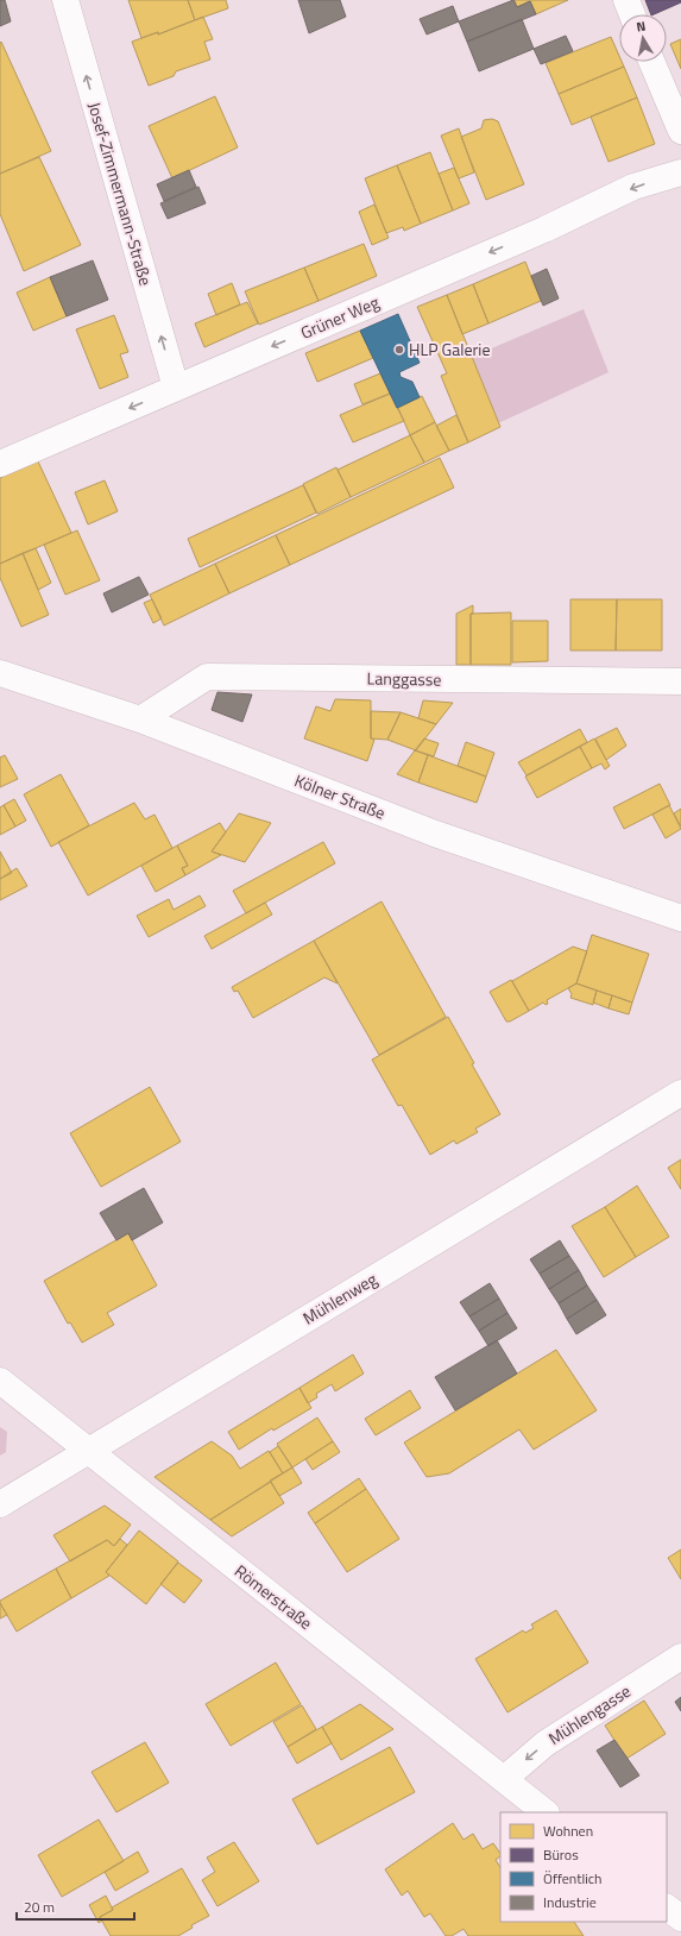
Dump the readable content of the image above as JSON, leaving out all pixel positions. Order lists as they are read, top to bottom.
{
  "streets": {
    "street": [
      "Josef-Zimmermann-Straße",
      "Grüner Weg",
      "Langgasse",
      "Kölner Straße",
      "Mühlenweg",
      "Römerstraße",
      "Mühlengasse"
    ]
  },
  "crossings": [
    ["Josef-Zimmermann-Straße", "Grüner Weg"],
    ["Langgasse", "Kölner Straße"],
    ["Mühlenweg", "Römerstraße"],
    ["Römerstraße", "Mühlengasse"]
  ],
  "one_way": ["Josef-Zimmermann-Straße", "Grüner Weg", "Mühlengasse"],
  "places": ["HLP Galerie"],
  "legend": [
    "Wohnen",
    "Büros",
    "Öffentlich",
    "Industrie"
  ],
  "scale_bar": "20 m",
  "north": "top"
}
